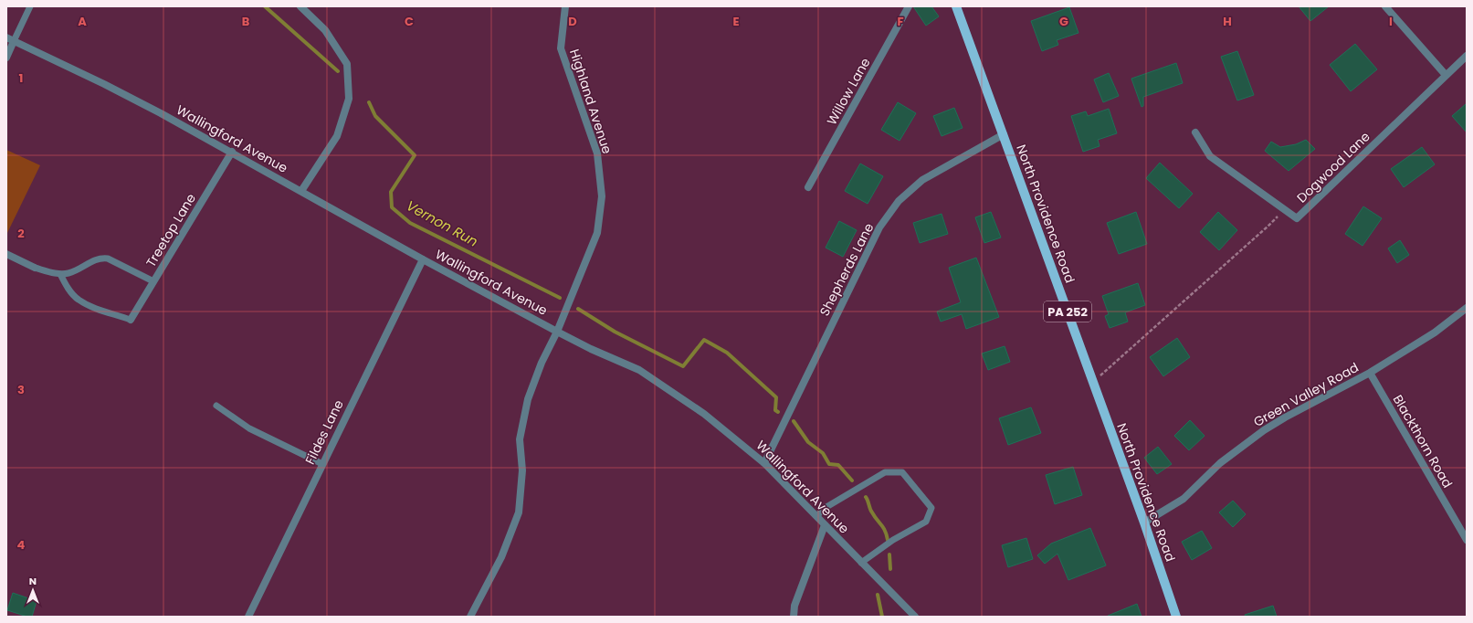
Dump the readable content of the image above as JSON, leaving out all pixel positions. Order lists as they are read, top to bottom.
{
  "streets": {
    "main road": ["North Providence Road", "PA 252"],
    "street": [
      "Willow Lane",
      "Highland Avenue",
      "Wallingford Avenue",
      "Dogwood Lane",
      "Treetop Lane",
      "Shepherds Lane",
      "Green Valley Road",
      "Fildes Lane",
      "Blackthorn Road"
    ]
  },
  "crossings": [
    ["Highland Avenue", "Wallingford Avenue"],
    ["Wallingford Avenue", "Treetop Lane"],
    ["Wallingford Avenue", "Shepherds Lane"],
    ["Wallingford Avenue", "Fildes Lane"],
    ["North Providence Road", "Shepherds Lane"],
    ["North Providence Road", "Green Valley Road"],
    ["Green Valley Road", "Blackthorn Road"]
  ],
  "water": ["Vernon Run"],
  "north": "top",
  "grid": {
    "columns": [
      "A",
      "B",
      "C",
      "D",
      "E",
      "F",
      "G",
      "H",
      "I"
    ],
    "rows": [
      "1",
      "2",
      "3",
      "4"
    ]
  }
}
